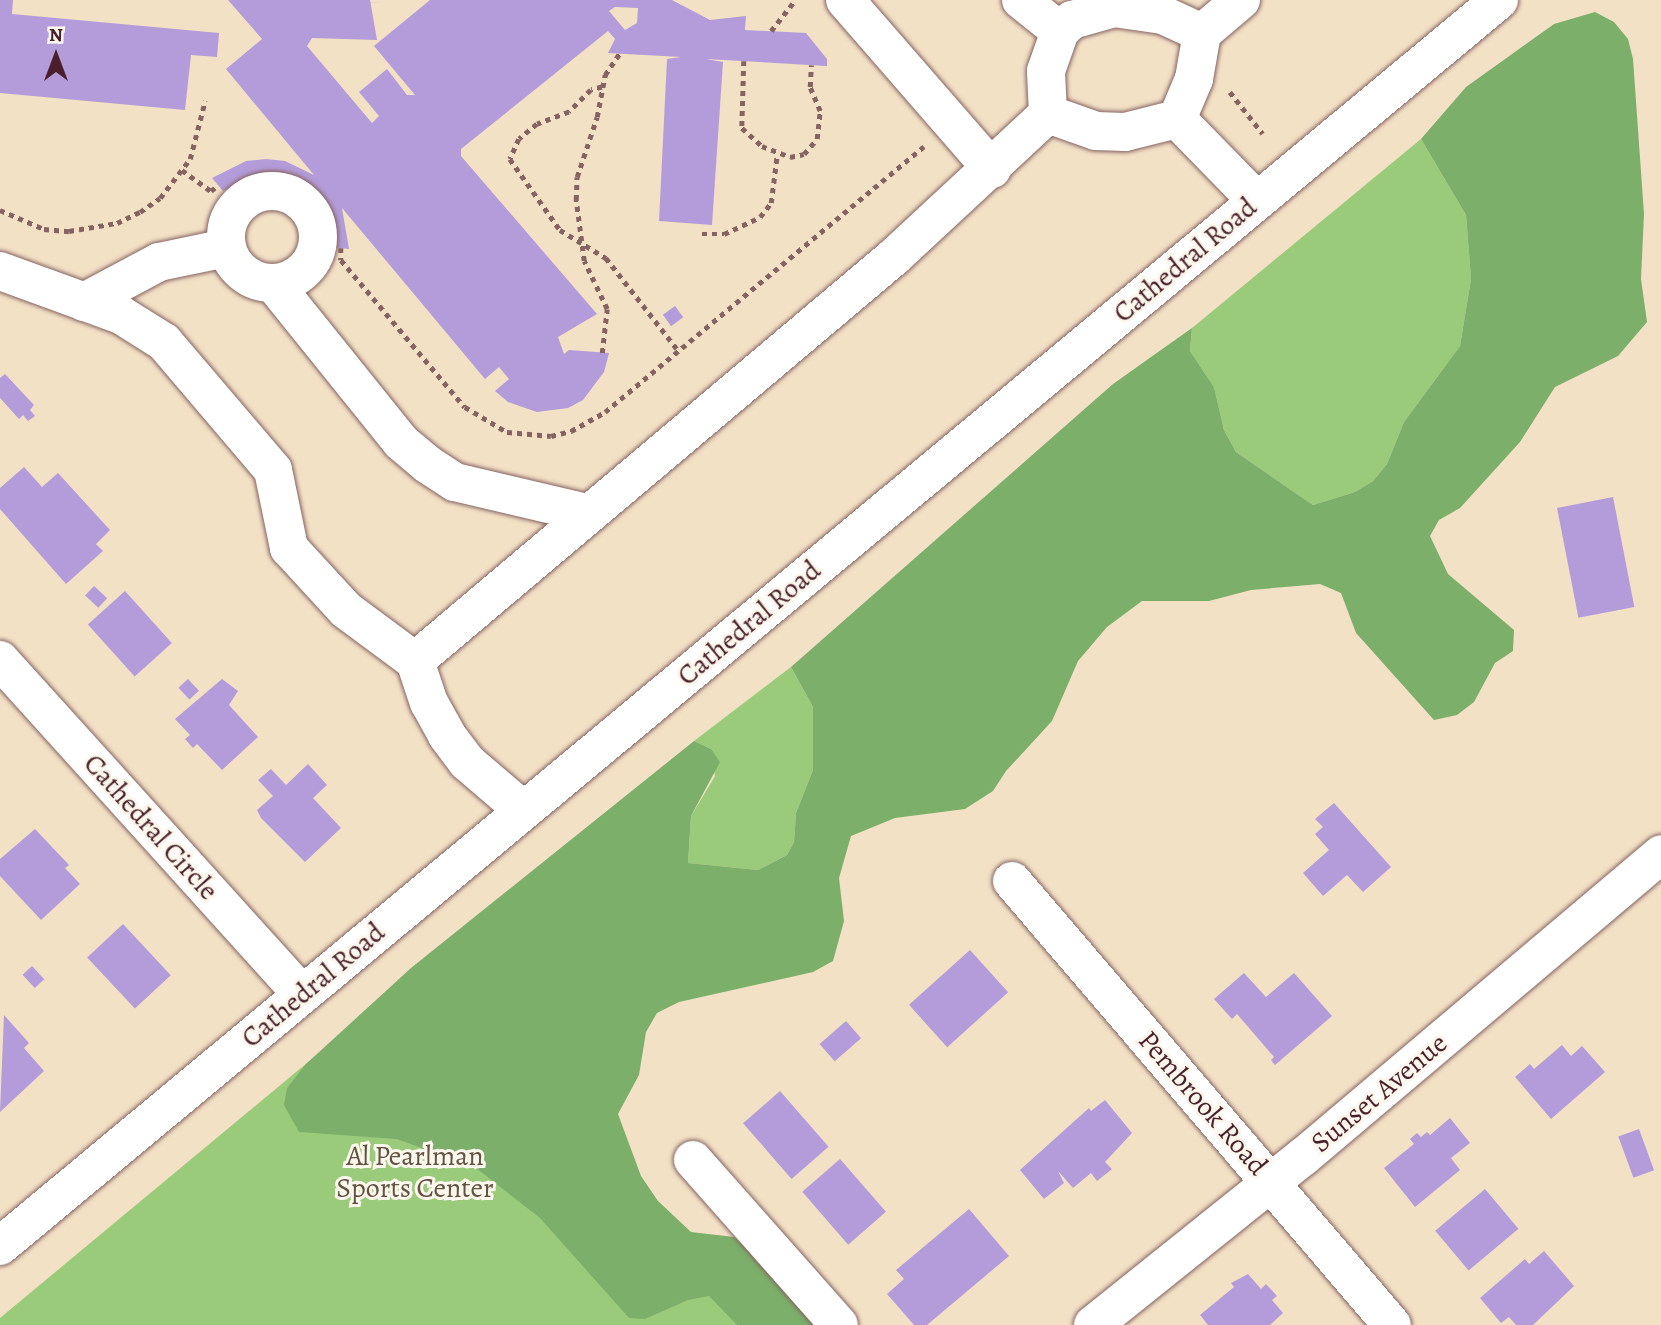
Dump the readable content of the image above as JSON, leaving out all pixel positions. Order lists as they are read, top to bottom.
{
  "streets": {
    "street": [
      "Cathedral Road",
      "Cathedral Circle",
      "Sunset Avenue",
      "Pembrook Road"
    ]
  },
  "crossings": [
    ["Cathedral Road", "Cathedral Circle"],
    ["Sunset Avenue", "Pembrook Road"]
  ],
  "parks": ["Al Pearlman Sports Center"],
  "north": "top"
}
